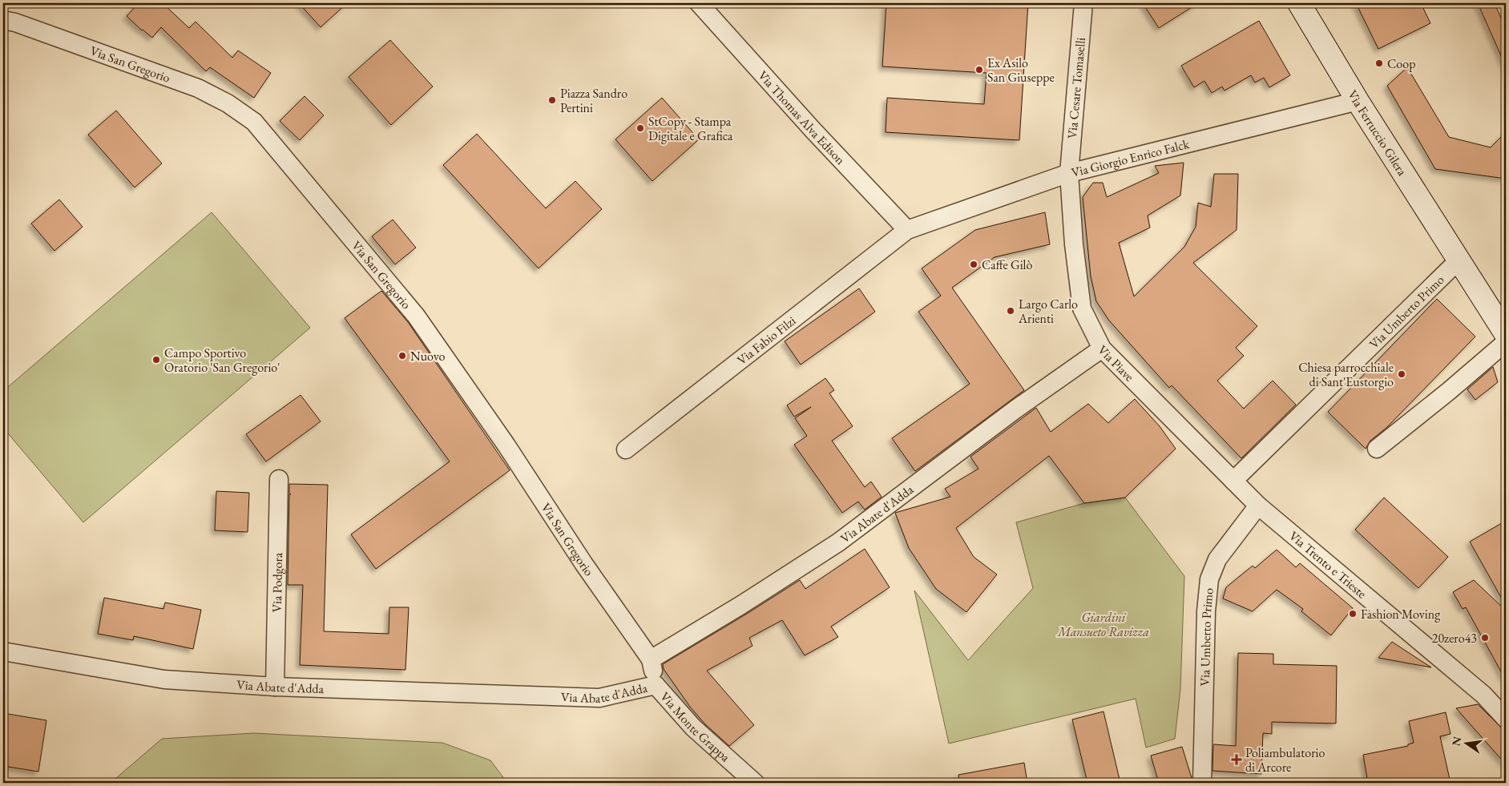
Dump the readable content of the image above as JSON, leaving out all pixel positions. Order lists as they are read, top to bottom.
{
  "streets": {
    "main road": ["Via Ferruccio Gilera"],
    "street": [
      "Via San Gregorio",
      "Via Cesare Tomaselli",
      "Via Thomas Alva Edison",
      "Via Giorgio Enrico Falck",
      "Via Umberto Primo",
      "Via Fabio Filzi",
      "Via Piave",
      "Via Abate d'Adda",
      "Via Trento e Trieste",
      "Via Podgora",
      "Via Monte Grappa"
    ]
  },
  "crossings": [
    ["Via San Gregorio", "Via Abate d'Adda"],
    ["Via Cesare Tomaselli", "Via Giorgio Enrico Falck"],
    ["Via Cesare Tomaselli", "Via Piave"],
    ["Via Thomas Alva Edison", "Via Giorgio Enrico Falck"],
    ["Via Thomas Alva Edison", "Via Fabio Filzi"],
    ["Via Ferruccio Gilera", "Via Giorgio Enrico Falck"],
    ["Via Ferruccio Gilera", "Via Umberto Primo"],
    ["Via Giorgio Enrico Falck", "Via Fabio Filzi"],
    ["Via Giorgio Enrico Falck", "Via Piave"],
    ["Via Umberto Primo", "Via Piave"],
    ["Via Umberto Primo", "Via Trento e Trieste"],
    ["Via Piave", "Via Abate d'Adda"],
    ["Via Piave", "Via Trento e Trieste"],
    ["Via Abate d'Adda", "Via Podgora"],
    ["Via Abate d'Adda", "Via Monte Grappa"]
  ],
  "parks": ["Giardini Mansueto Ravizza"],
  "places": {
    "other": [
      "Coop",
      "Ex Asilo San Giuseppe",
      "Piazza Sandro Pertini",
      "StCopy - Stampa Digitale e Grafica",
      "Caffe Gilò",
      "Largo Carlo Arienti",
      "Nuovo",
      "Campo Sportivo Oratorio 'San Gregorio'",
      "Chiesa parrocchiale di Sant'Eustorgio",
      "Fashion Moving",
      "20zero43"
    ],
    "health": ["Poliambulatorio di Arcore"]
  },
  "north": "left"
}
